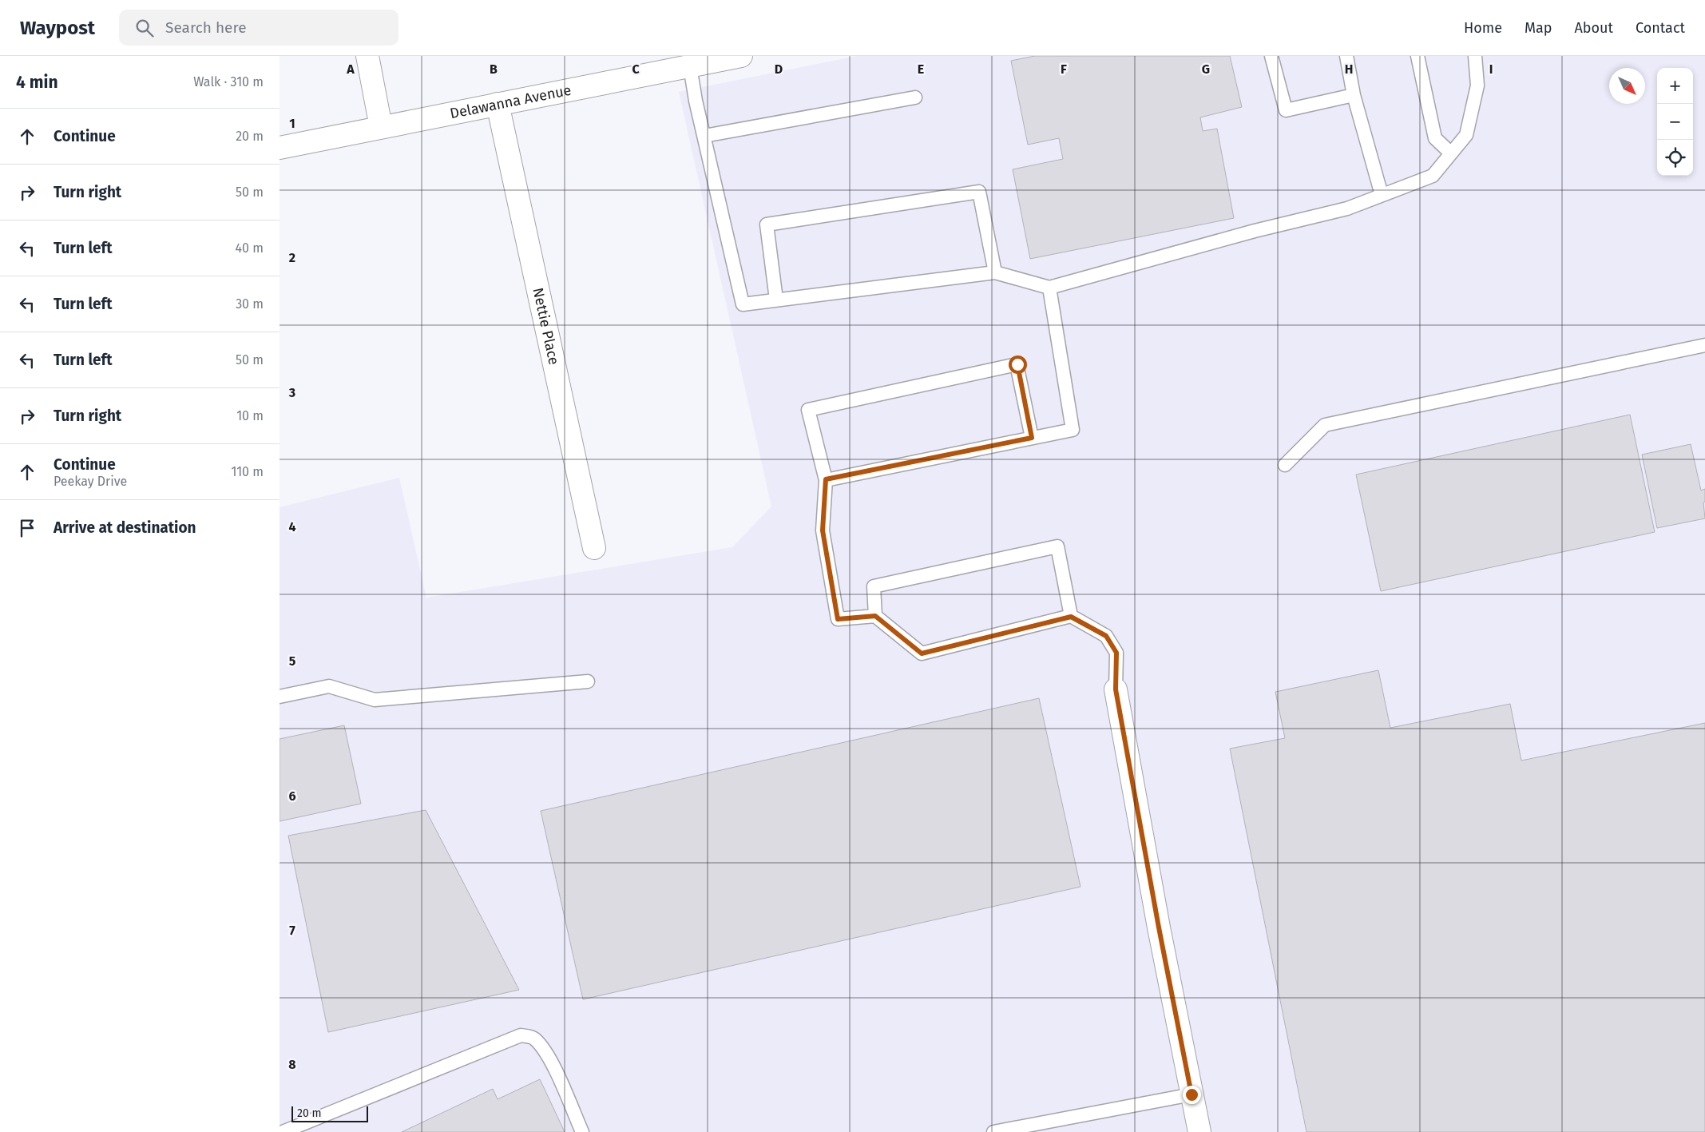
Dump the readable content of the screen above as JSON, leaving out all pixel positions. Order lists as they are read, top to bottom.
{
  "streets": {
    "street": ["Delawanna Avenue", "Nettie Place"]
  },
  "crossings": [
    ["Delawanna Avenue", "Nettie Place"]
  ],
  "scale_bar": "20 m",
  "north": "bottom right",
  "page": {
    "header": "Waypost",
    "search": "Search here",
    "nav": [
      "Home",
      "Map",
      "About",
      "Contact"
    ],
    "heading": ["4 min", "Walk · 310 m"],
    "map_buttons": ["+", "−"],
    "list": [
      ["Continue", "20 m"],
      ["Turn right", "50 m"],
      ["Turn left", "40 m"],
      ["Turn left", "30 m"],
      ["Turn left", "50 m"],
      ["Turn right", "10 m"],
      ["Continue", "Peekay Drive", "110 m"],
      "Arrive at destination"
    ],
    "scale": "20 m"
  },
  "grid": {
    "columns": [
      "A",
      "B",
      "C",
      "D",
      "E",
      "F",
      "G",
      "H",
      "I"
    ],
    "rows": [
      "1",
      "2",
      "3",
      "4",
      "5",
      "6",
      "7",
      "8"
    ]
  }
}
